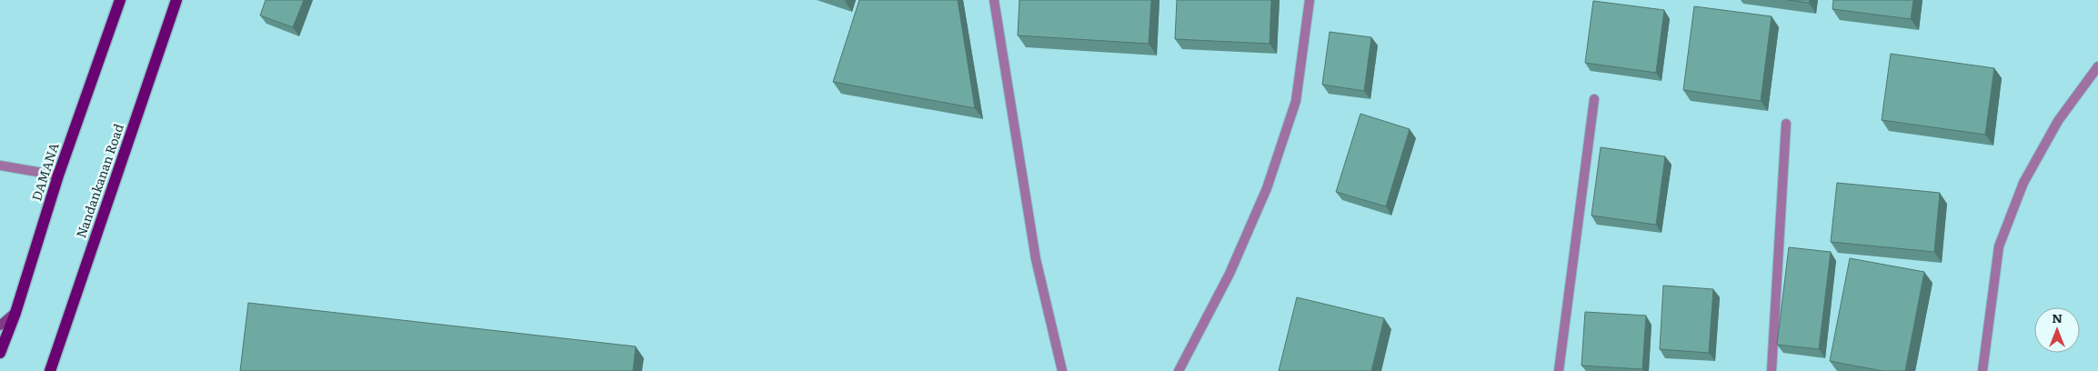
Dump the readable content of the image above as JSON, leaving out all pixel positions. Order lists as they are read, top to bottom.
{
  "streets": {
    "main road": ["DAMANA", "Nandankanan Road"]
  },
  "north": "top"
}
